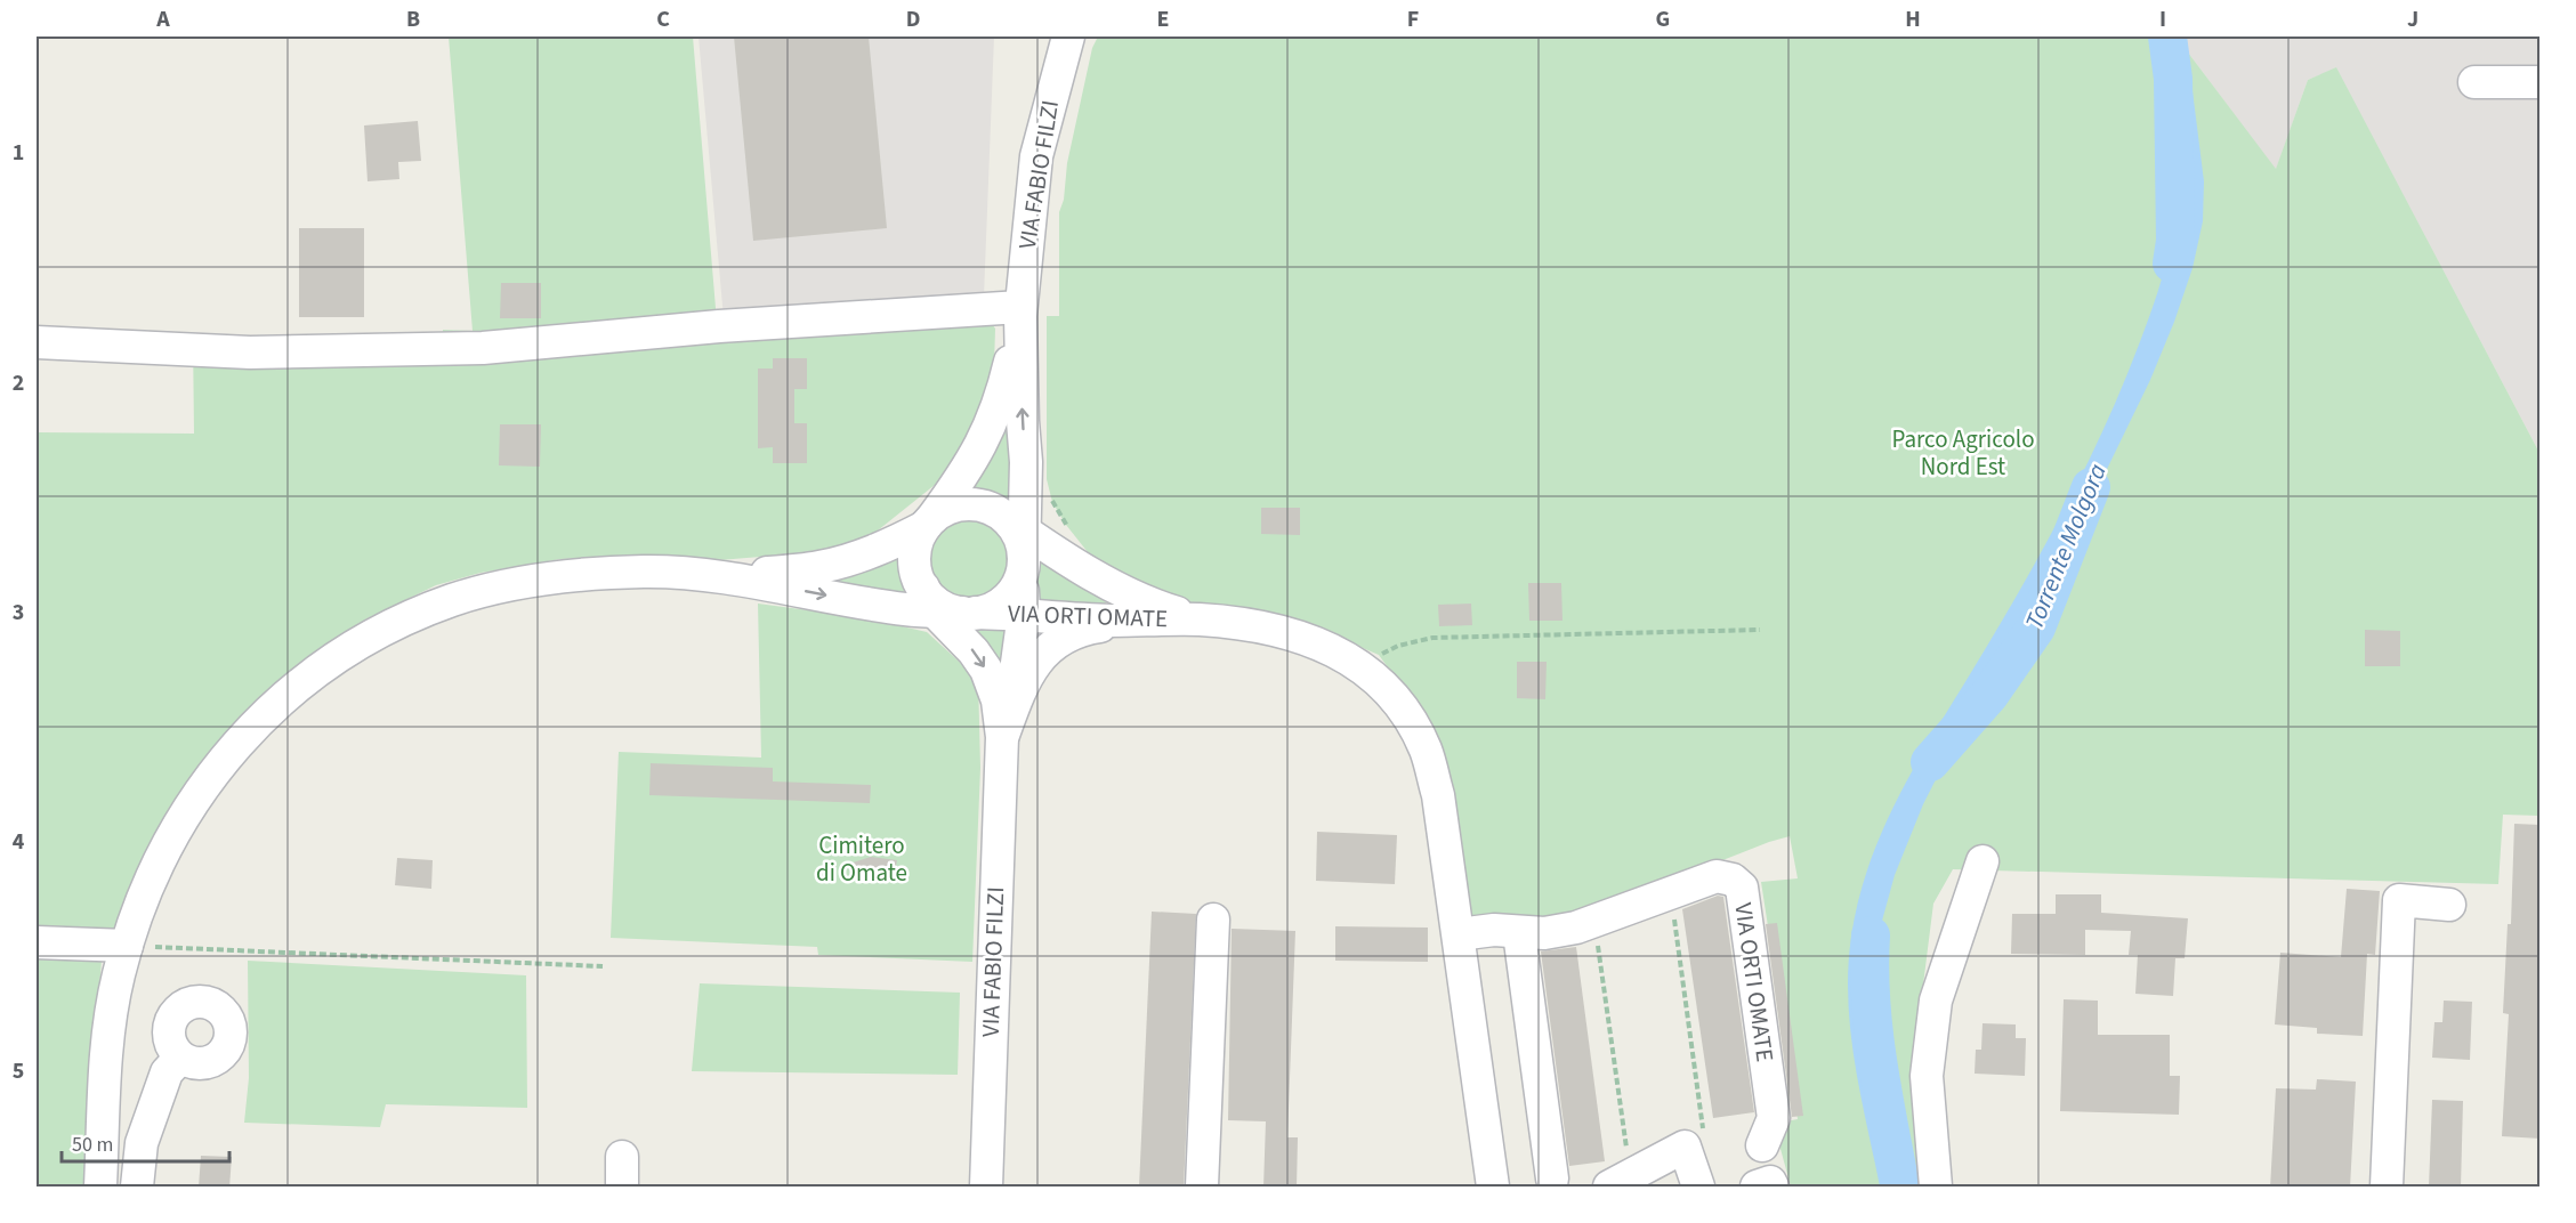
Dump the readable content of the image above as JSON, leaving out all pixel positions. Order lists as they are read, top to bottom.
{
  "streets": {
    "street": ["VIA FABIO FILZI", "VIA ORTI OMATE"]
  },
  "crossings": [
    ["VIA FABIO FILZI", "VIA ORTI OMATE"]
  ],
  "water": ["Torrente Molgora"],
  "parks": ["Parco Agricolo Nord Est", "Cimitero di Omate"],
  "scale_bar": "50 m",
  "grid": {
    "columns": [
      "A",
      "B",
      "C",
      "D",
      "E",
      "F",
      "G",
      "H",
      "I",
      "J"
    ],
    "rows": [
      "1",
      "2",
      "3",
      "4",
      "5"
    ]
  }
}
